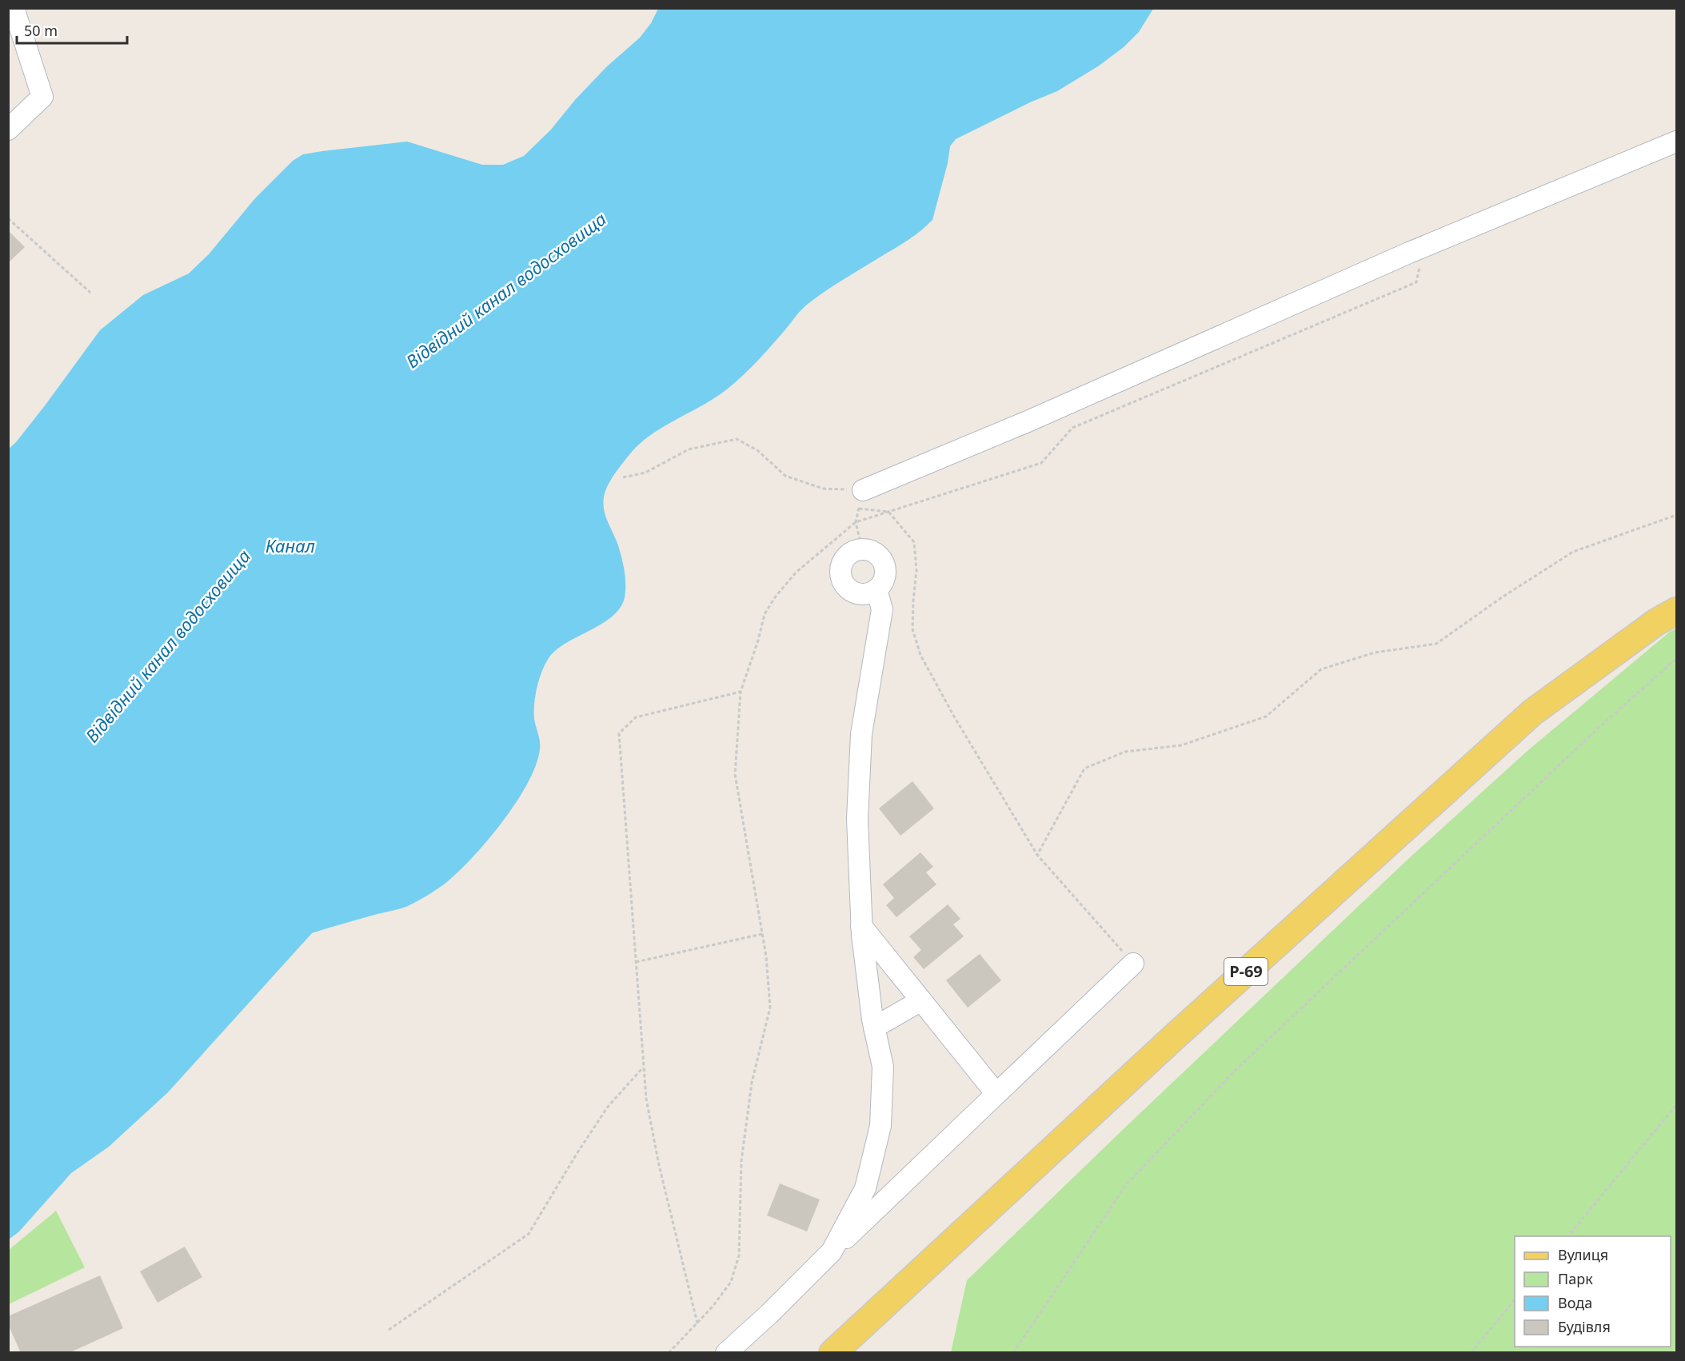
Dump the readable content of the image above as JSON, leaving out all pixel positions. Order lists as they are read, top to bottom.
{
  "streets": {
    "main road": ["Р-69"]
  },
  "water": ["Відвідний канал водосховища", "Канал"],
  "legend": [
    "Вулиця",
    "Парк",
    "Вода",
    "Будівля"
  ],
  "scale_bar": "50 m"
}
